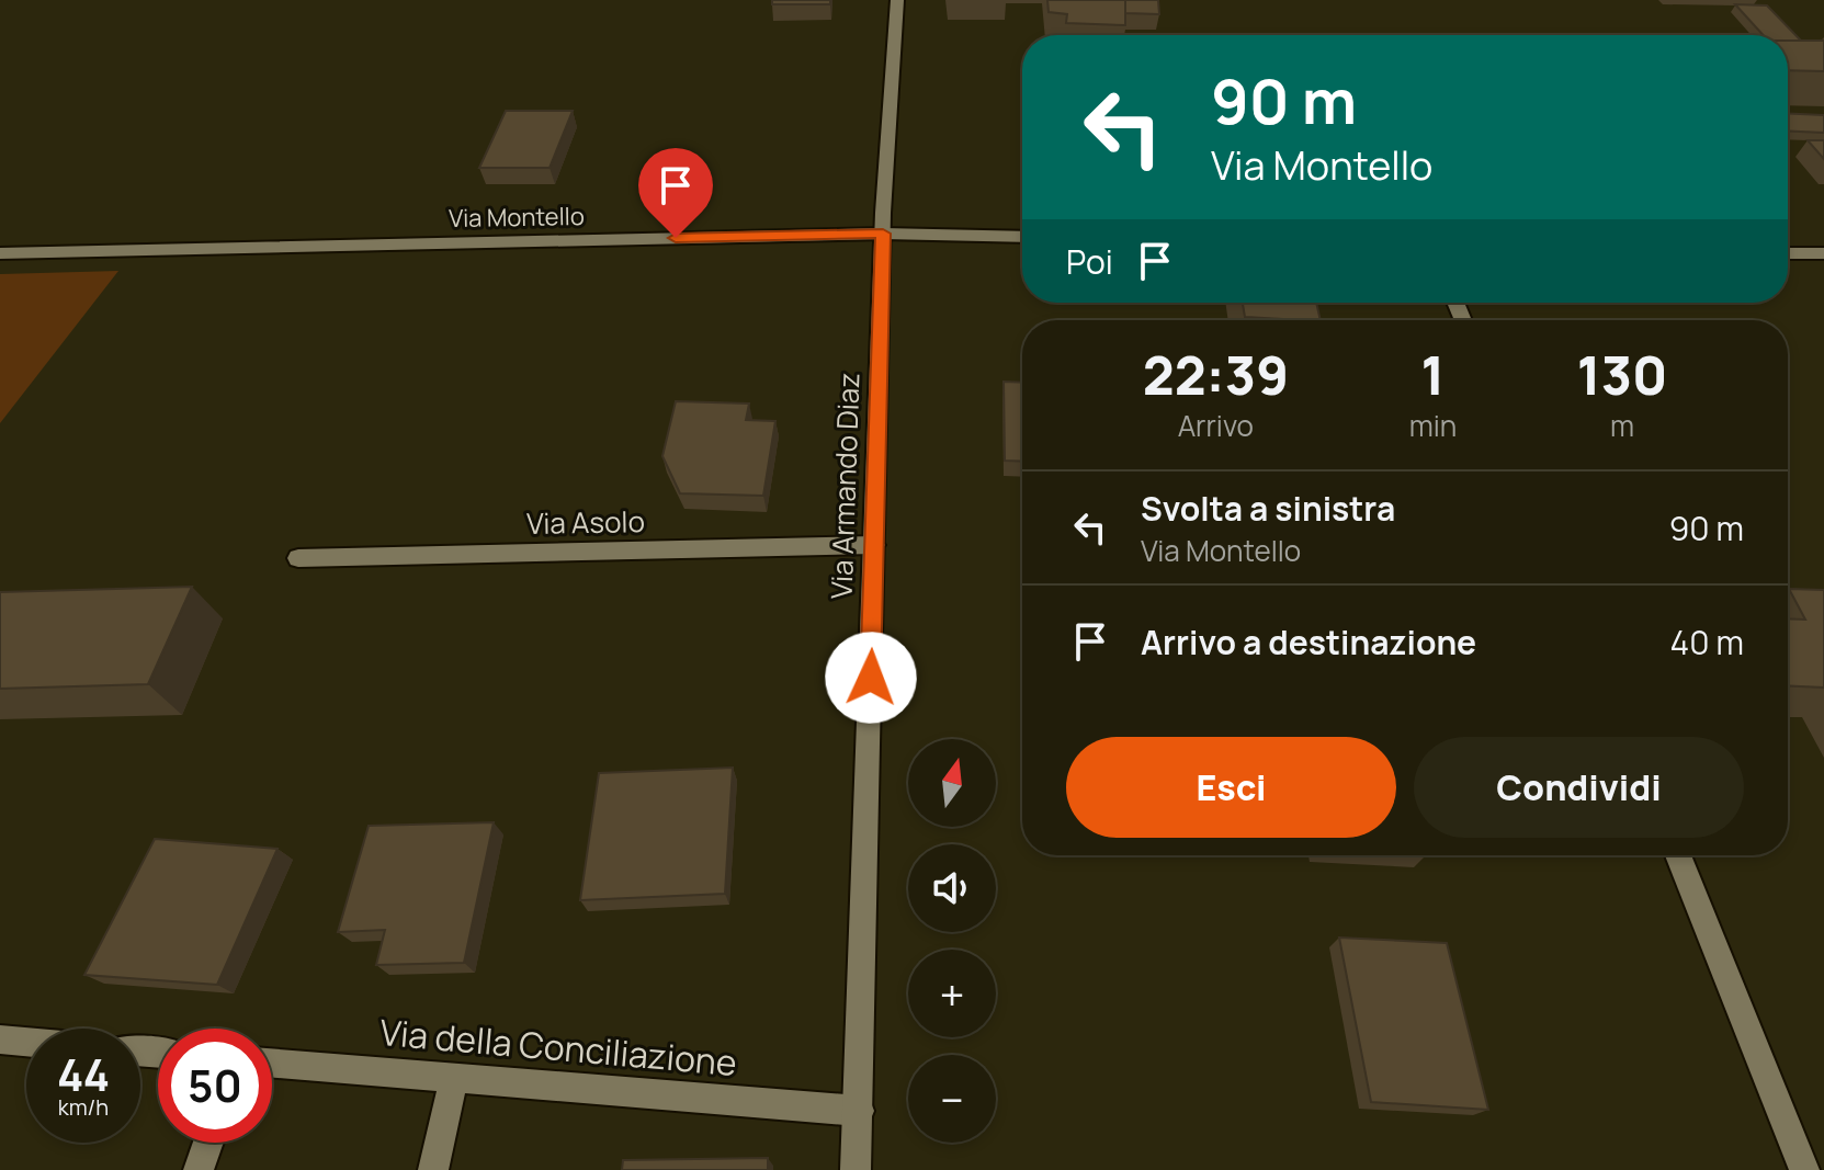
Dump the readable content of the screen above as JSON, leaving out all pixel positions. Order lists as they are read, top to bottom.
{
  "streets": {
    "street": [
      "Via Montello",
      "Via Armando Diaz",
      "Via Asolo",
      "Via della Conciliazione"
    ]
  },
  "crossings": [
    ["Via Montello", "Via Armando Diaz"],
    ["Via Armando Diaz", "Via Asolo"],
    ["Via Armando Diaz", "Via della Conciliazione"]
  ],
  "north": "top",
  "page": {
    "turn": ["90 m", "Via Montello"],
    "then": "Poi",
    "eta": [
      "22:39",
      "Arrivo",
      "1",
      "min",
      "130",
      "m"
    ],
    "list": [
      {
        "name": "Svolta a sinistra",
        "note": "Via Montello",
        "value": "90 m"
      },
      {
        "name": "Arrivo a destinazione",
        "value": "40 m"
      }
    ],
    "buttons": ["Esci", "Condividi"],
    "map_buttons": ["+", "−"],
    "speed": "44 km/h",
    "limit": "50"
  }
}
